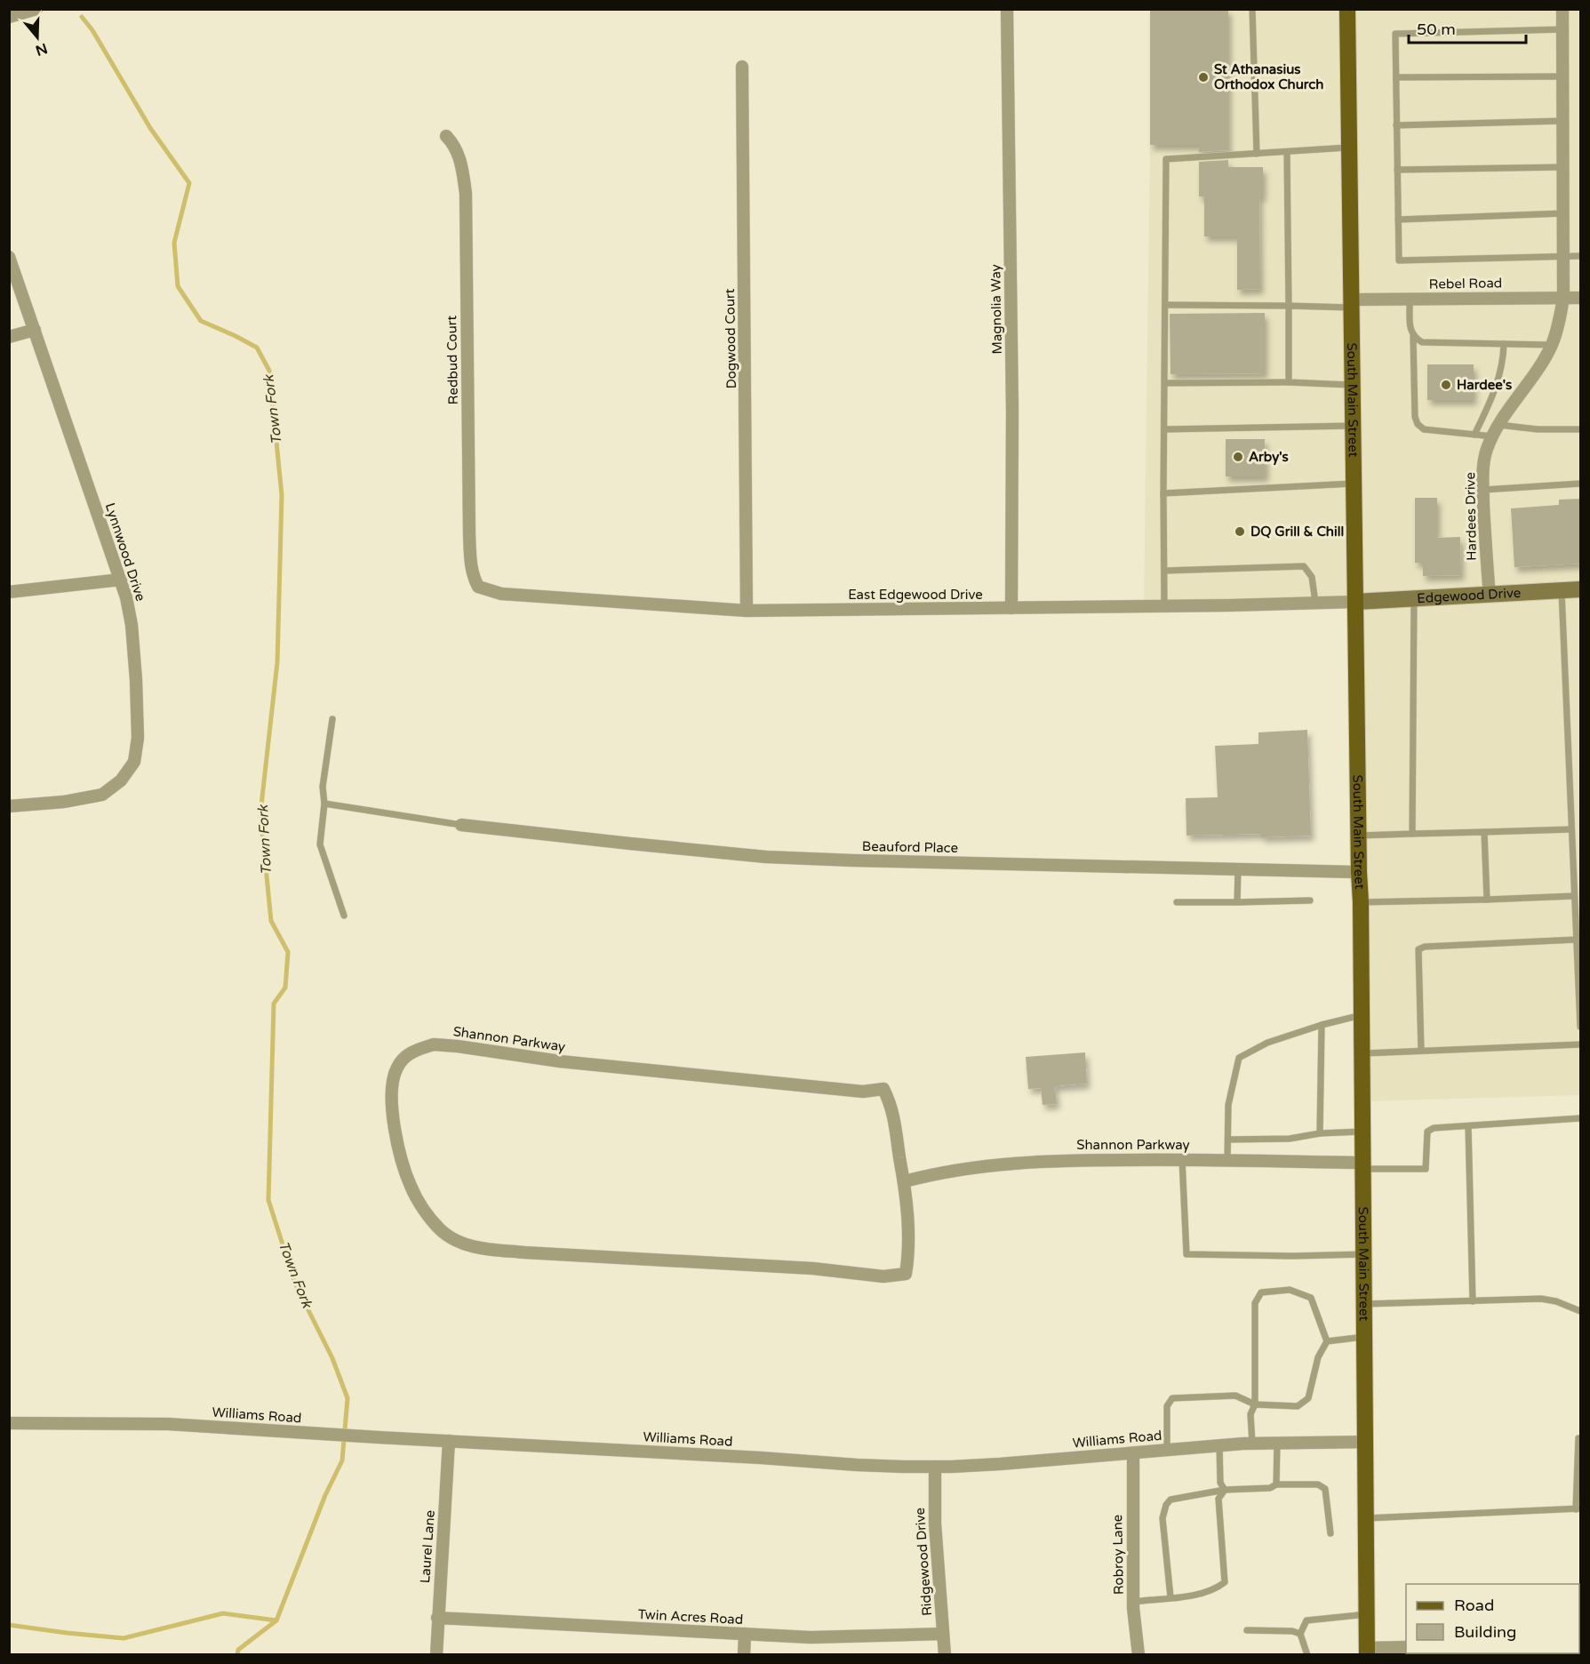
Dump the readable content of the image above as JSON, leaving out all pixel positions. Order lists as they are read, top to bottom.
{
  "streets": {
    "main road": ["South Main Street"],
    "street": [
      "Rebel Road",
      "Magnolia Way",
      "Dogwood Court",
      "Redbud Court",
      "Hardees Drive",
      "Lynnwood Drive",
      "East Edgewood Drive",
      "Edgewood Drive",
      "Beauford Place",
      "Shannon Parkway",
      "Williams Road",
      "Laurel Lane",
      "Robroy Lane",
      "Ridgewood Drive",
      "Twin Acres Road"
    ]
  },
  "crossings": [
    ["Rebel Road", "South Main Street"],
    ["Rebel Road", "Hardees Drive"],
    ["Magnolia Way", "East Edgewood Drive"],
    ["Dogwood Court", "East Edgewood Drive"],
    ["Redbud Court", "East Edgewood Drive"],
    ["South Main Street", "East Edgewood Drive"],
    ["South Main Street", "Edgewood Drive"],
    ["South Main Street", "Beauford Place"],
    ["South Main Street", "Shannon Parkway"],
    ["South Main Street", "Williams Road"],
    ["Hardees Drive", "Edgewood Drive"],
    ["East Edgewood Drive", "Edgewood Drive"],
    ["Williams Road", "Laurel Lane"],
    ["Williams Road", "Robroy Lane"],
    ["Williams Road", "Ridgewood Drive"],
    ["Laurel Lane", "Twin Acres Road"],
    ["Ridgewood Drive", "Twin Acres Road"]
  ],
  "water": ["Town Fork"],
  "places": [
    "St Athanasius Orthodox Church",
    "Hardee's",
    "Arby's",
    "DQ Grill & Chill"
  ],
  "legend": ["Road", "Building"],
  "scale_bar": "50 m",
  "north": "bottom"
}
